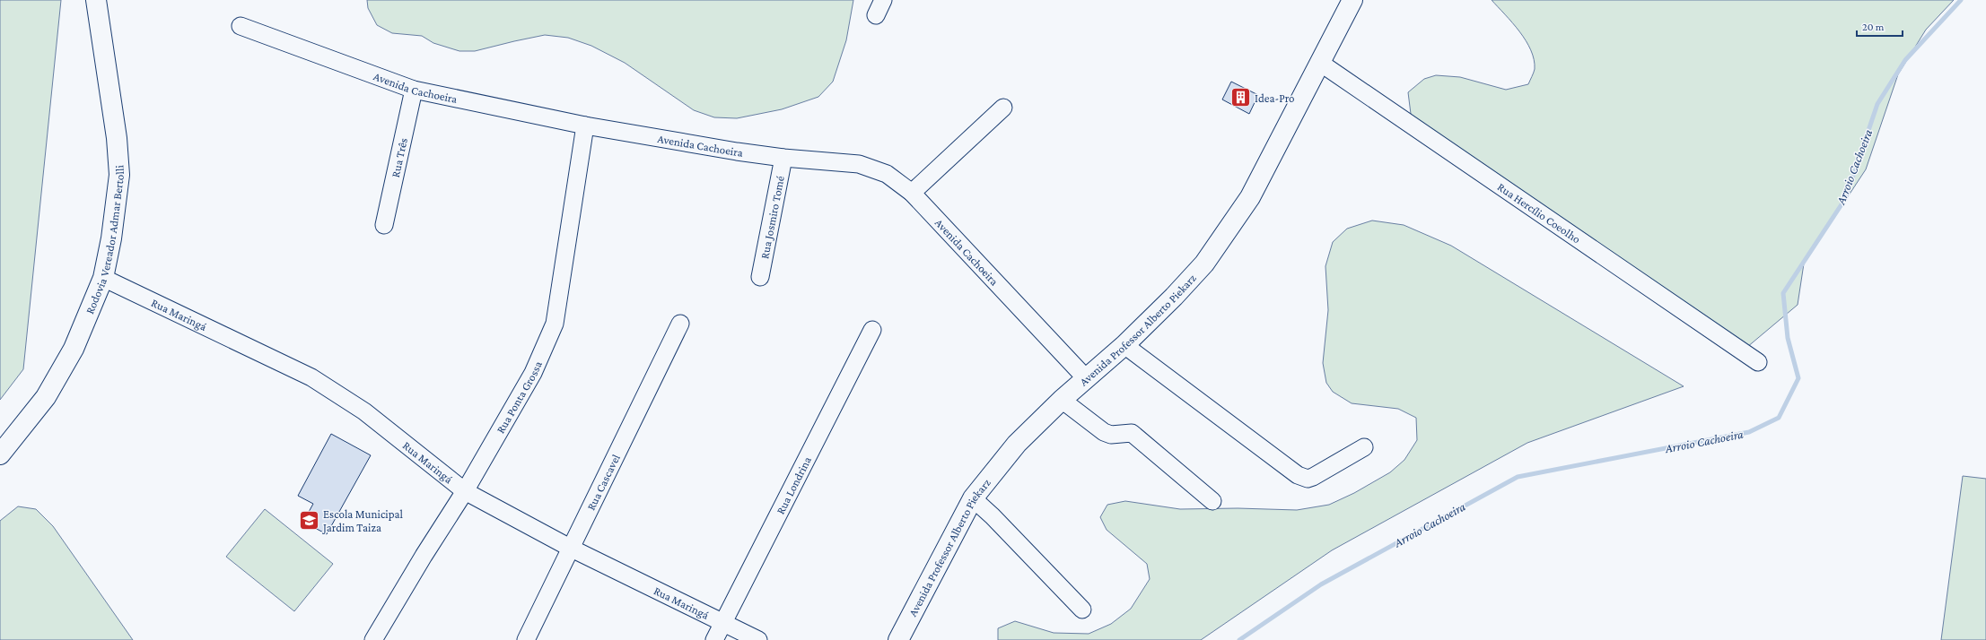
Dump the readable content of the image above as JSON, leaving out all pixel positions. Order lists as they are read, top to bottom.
{
  "streets": {
    "main road": ["Rodovia Vereador Admar Bertolli", "Avenida Professor Alberto Piekarz"],
    "street": [
      "Avenida Cachoeira",
      "Rua Três",
      "Rua Hercílio Coeolho",
      "Rua Josmiro Tomé",
      "Rua Maringá",
      "Rua Ponta Grossa",
      "Rua Cascavel",
      "Rua Londrina"
    ]
  },
  "crossings": [
    ["Avenida Cachoeira", "Rua Três"],
    ["Avenida Cachoeira", "Rua Josmiro Tomé"],
    ["Avenida Cachoeira", "Avenida Professor Alberto Piekarz"],
    ["Avenida Cachoeira", "Rua Ponta Grossa"],
    ["Rua Hercílio Coeolho", "Avenida Professor Alberto Piekarz"],
    ["Rodovia Vereador Admar Bertolli", "Rua Maringá"],
    ["Rua Maringá", "Rua Ponta Grossa"],
    ["Rua Maringá", "Rua Cascavel"],
    ["Rua Maringá", "Rua Londrina"]
  ],
  "water": ["Arroio Cachoeira"],
  "places": {
    "building": ["Idea-Pro"],
    "school or university": ["Escola Municipal Jardim Taiza"]
  },
  "scale_bar": "20 m"
}
